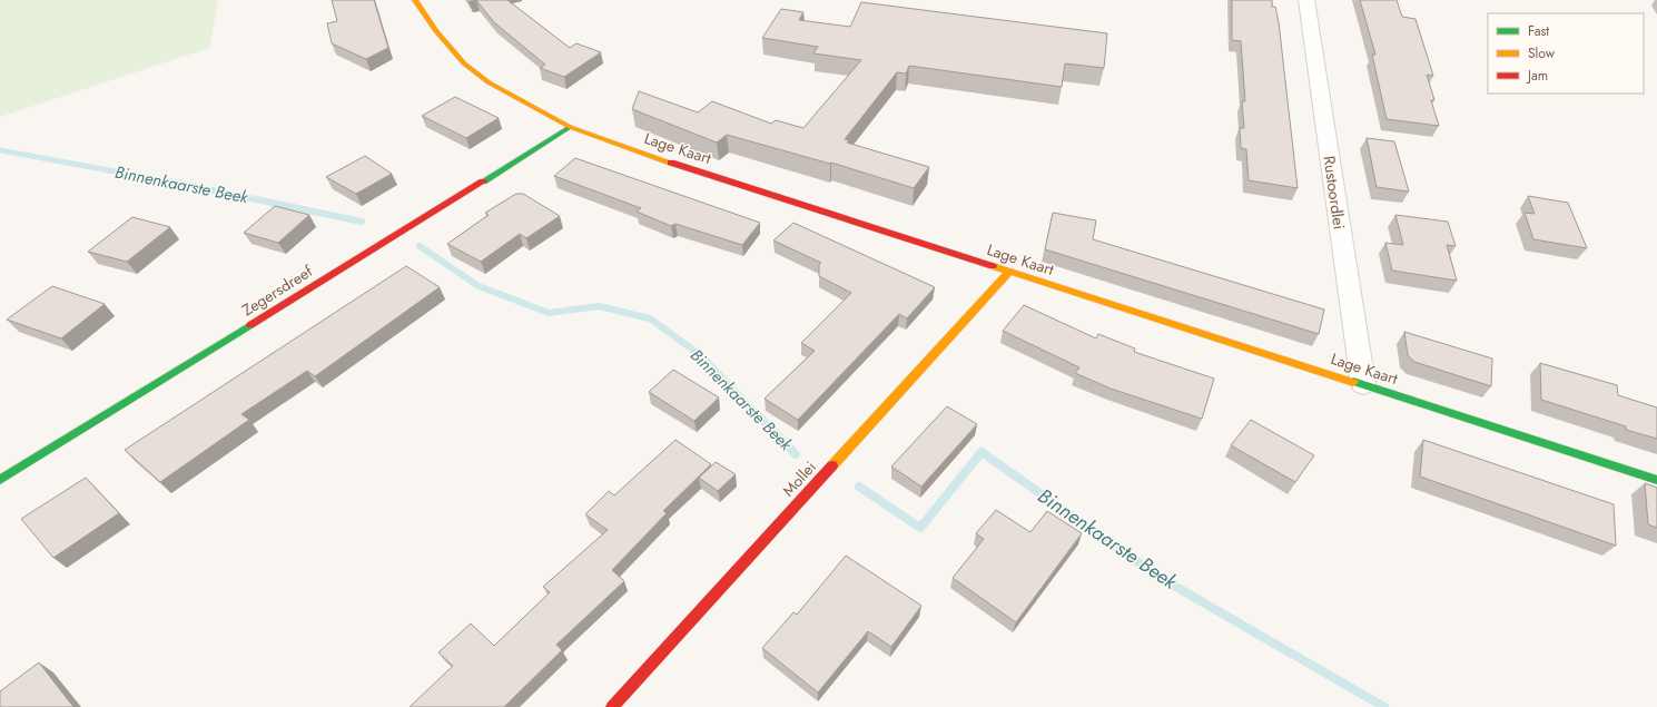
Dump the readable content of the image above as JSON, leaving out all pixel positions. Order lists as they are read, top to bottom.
{
  "streets": {
    "street": [
      "Lage Kaart",
      "Rustoordlei",
      "Zegersdreef",
      "Mollei"
    ]
  },
  "crossings": [
    ["Lage Kaart", "Rustoordlei"],
    ["Lage Kaart", "Zegersdreef"],
    ["Lage Kaart", "Mollei"]
  ],
  "water": ["Binnenkaarste Beek"],
  "legend": ["Fast", "Slow", "Jam"]
}
